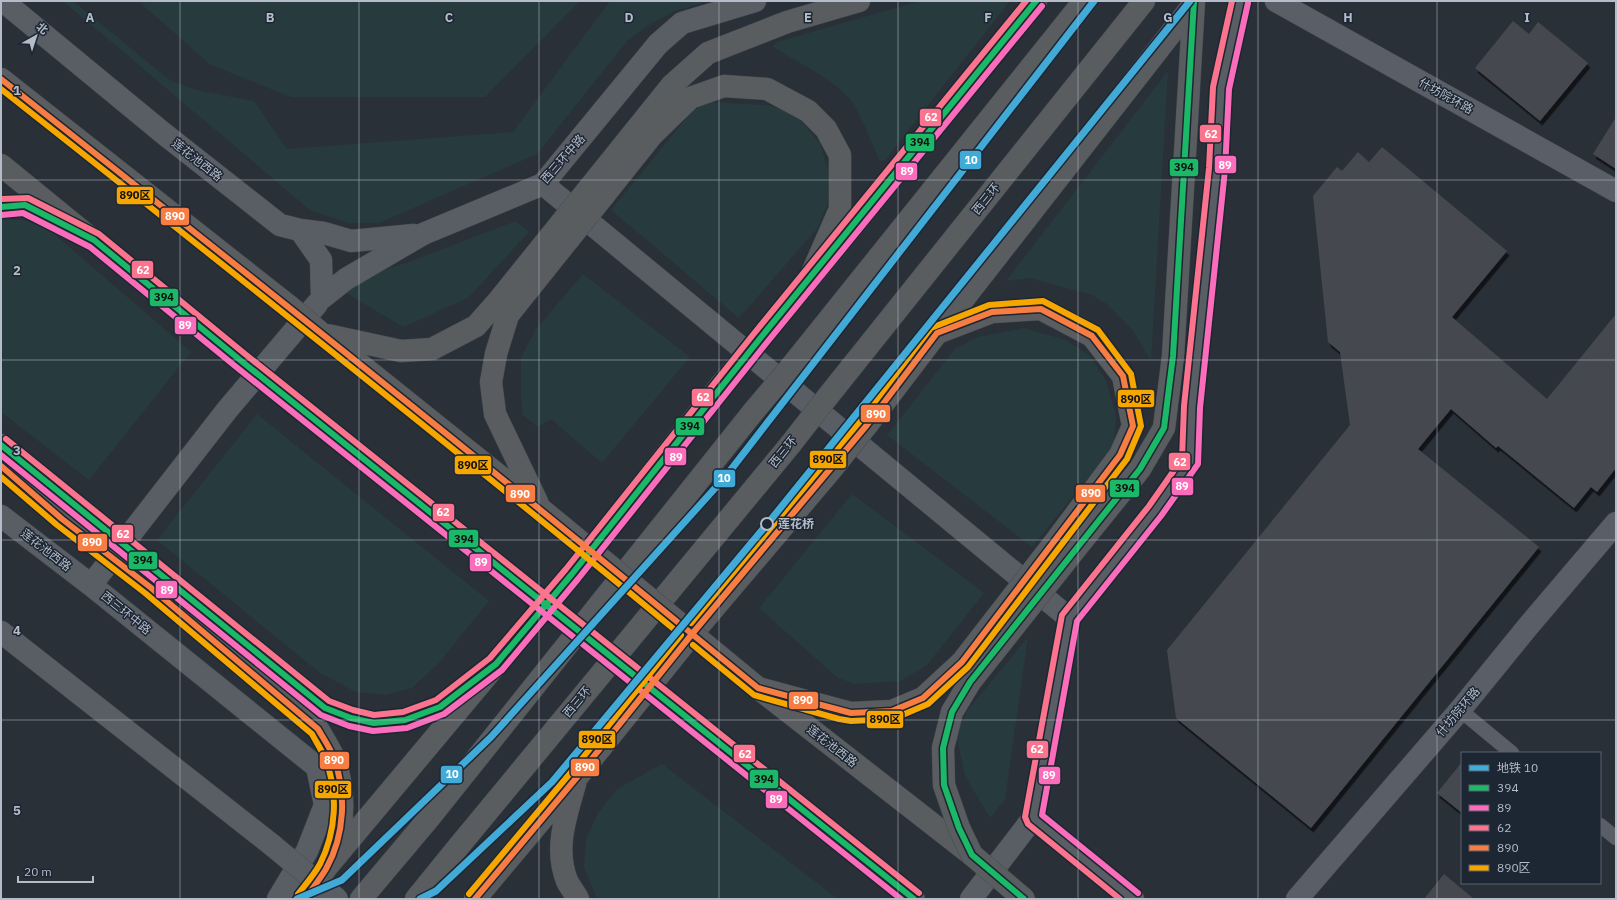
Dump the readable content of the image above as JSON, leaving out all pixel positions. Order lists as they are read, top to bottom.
{
  "streets": {
    "highway": ["莲花池西路", "西三环"],
    "street": ["什坊院环路", "西三环中路"]
  },
  "crossings": [
    ["西三环中路", "莲花池西路"]
  ],
  "places": ["莲花桥"],
  "lines": [
    "metro line 10",
    "transit line 394",
    "transit line 62",
    "transit line 89",
    "transit line 890",
    "transit line 890区"
  ],
  "legend": [
    "地铁 10",
    "394",
    "89",
    "62",
    "890",
    "890区"
  ],
  "scale_bar": "20 m",
  "north": "top right",
  "grid": {
    "columns": [
      "A",
      "B",
      "C",
      "D",
      "E",
      "F",
      "G",
      "H",
      "I"
    ],
    "rows": [
      "1",
      "2",
      "3",
      "4",
      "5"
    ]
  }
}
